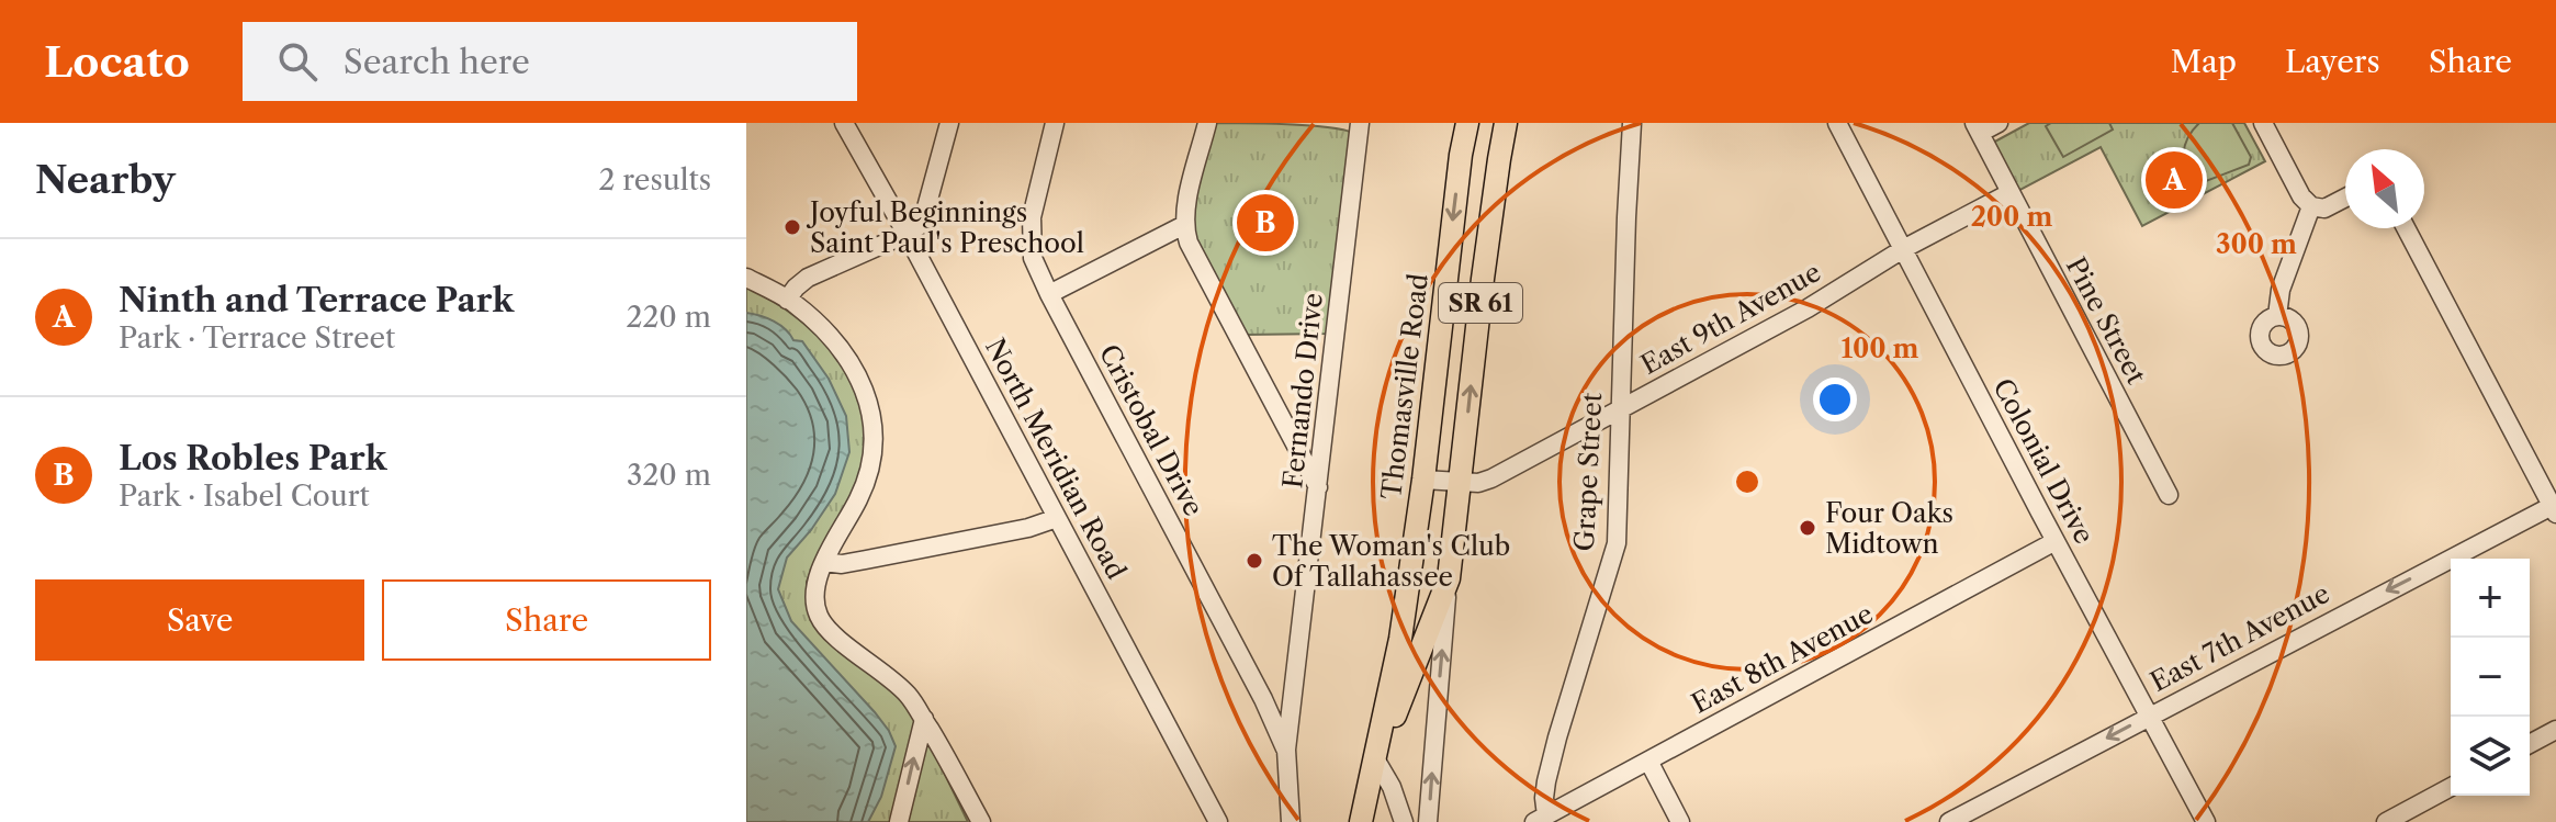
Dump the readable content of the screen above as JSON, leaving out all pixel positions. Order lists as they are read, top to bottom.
{
  "streets": {
    "main road": ["SR 61", "Thomasville Road"],
    "street": [
      "East 9th Avenue",
      "Pine Street",
      "Fernando Drive",
      "Cristobal Drive",
      "North Meridian Road",
      "Colonial Drive",
      "Grape Street",
      "East 7th Avenue",
      "East 8th Avenue"
    ]
  },
  "crossings": [
    ["East 9th Avenue", "Pine Street"],
    ["East 9th Avenue", "Thomasville Road"],
    ["East 9th Avenue", "Colonial Drive"],
    ["East 9th Avenue", "Grape Street"],
    ["Fernando Drive", "Cristobal Drive"],
    ["Colonial Drive", "East 7th Avenue"],
    ["Colonial Drive", "East 8th Avenue"],
    ["Grape Street", "East 8th Avenue"]
  ],
  "one_way": ["East 7th Avenue"],
  "places": ["Joyful Beginnings Saint Paul's Preschool", "Four Oaks Midtown", "The Woman's Club Of Tallahassee"],
  "north": "top left",
  "page": {
    "header": "Locato",
    "search": "Search here",
    "nav": ["Map", "Layers", "Share"],
    "heading": ["Nearby", "2 results"],
    "pins": ["A", "B"],
    "list": [
      {
        "mark": "A",
        "name": "Ninth and Terrace Park",
        "note": "Park · Terrace Street",
        "value": "220 m"
      },
      {
        "mark": "B",
        "name": "Los Robles Park",
        "note": "Park · Isabel Court",
        "value": "320 m"
      }
    ],
    "buttons": ["Save", "Share"],
    "map_buttons": ["+", "−"]
  },
  "rings": ["200 m", "300 m", "100 m"]
}
